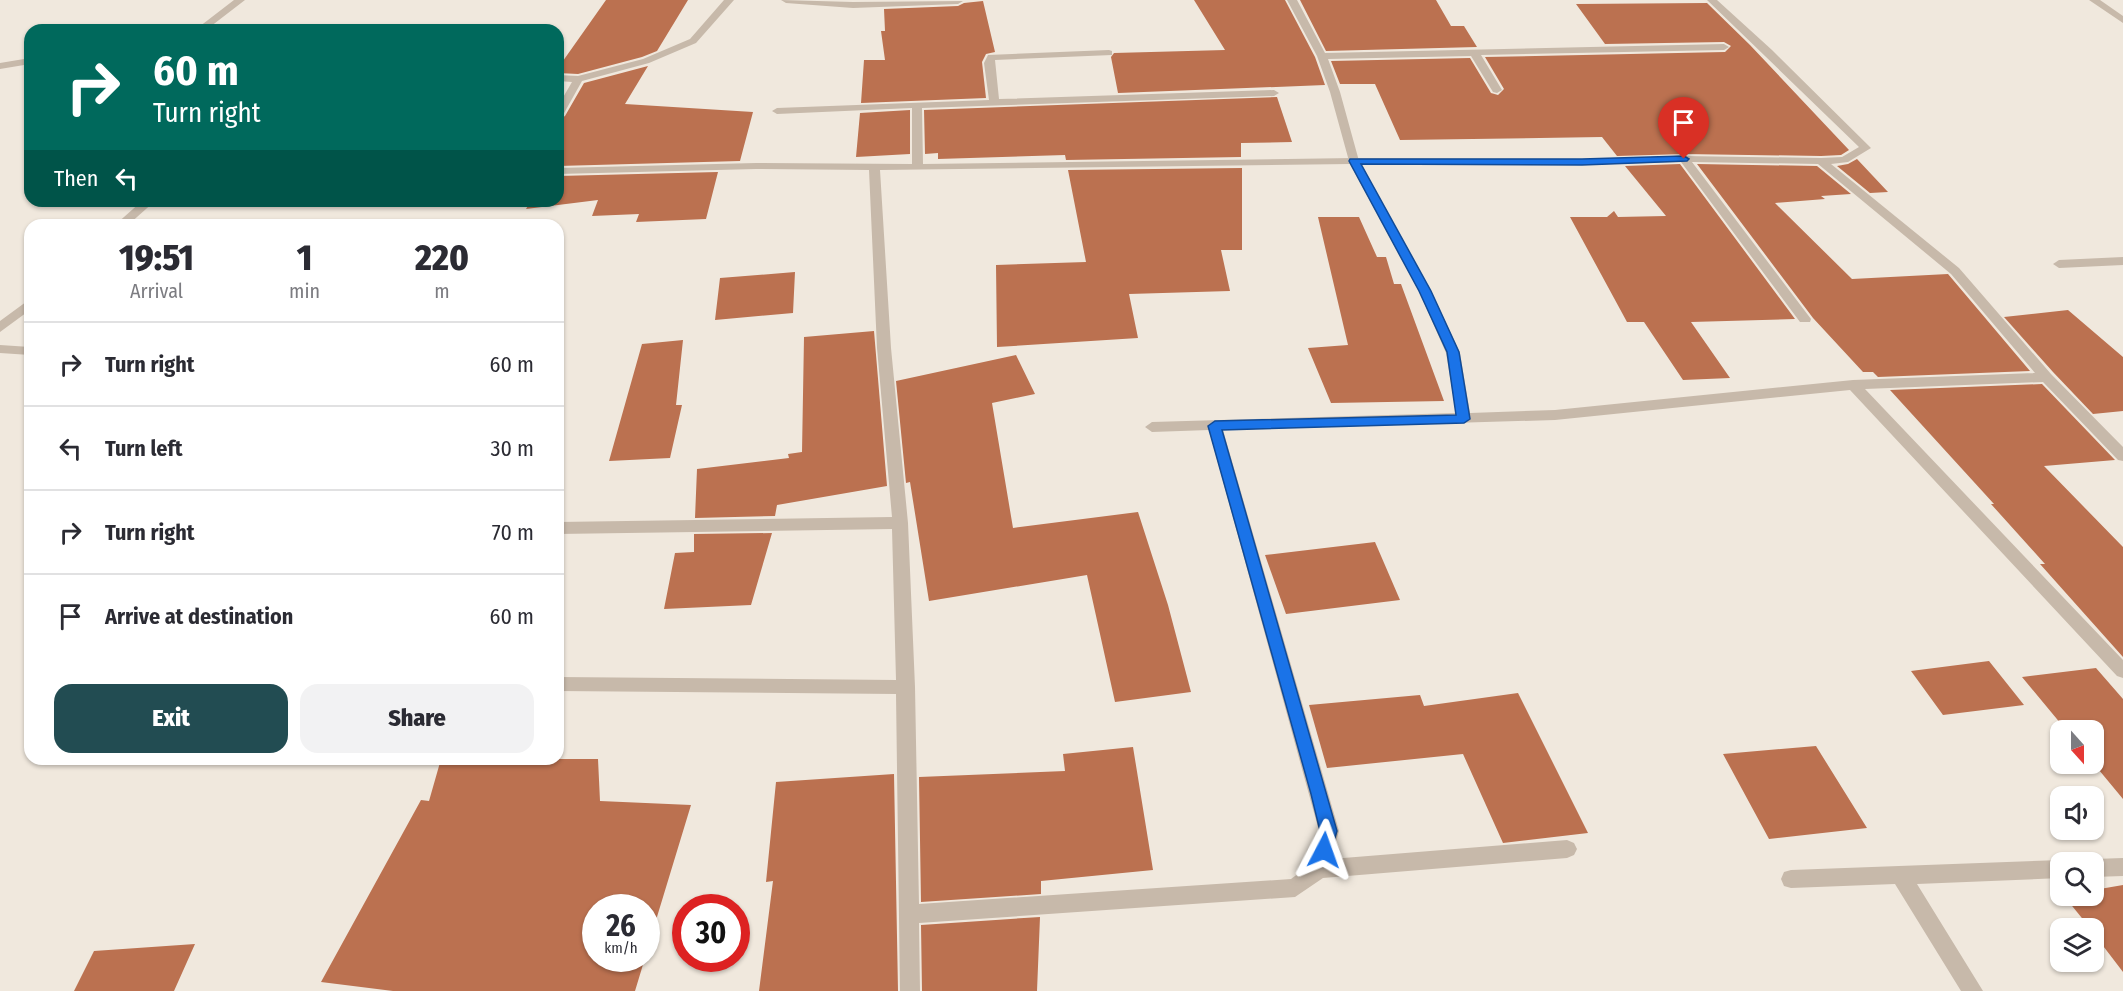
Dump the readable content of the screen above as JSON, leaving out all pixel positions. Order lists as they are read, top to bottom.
{
  "north": "bottom",
  "page": {
    "turn": ["60 m", "Turn right"],
    "then": "Then",
    "eta": [
      "19:51",
      "Arrival",
      "1",
      "min",
      "220",
      "m"
    ],
    "list": [
      {
        "name": "Turn right",
        "value": "60 m"
      },
      {
        "name": "Turn left",
        "value": "30 m"
      },
      {
        "name": "Turn right",
        "value": "70 m"
      },
      {
        "name": "Arrive at destination",
        "value": "60 m"
      }
    ],
    "buttons": ["Exit", "Share"],
    "speed": "26 km/h",
    "limit": "30"
  }
}
